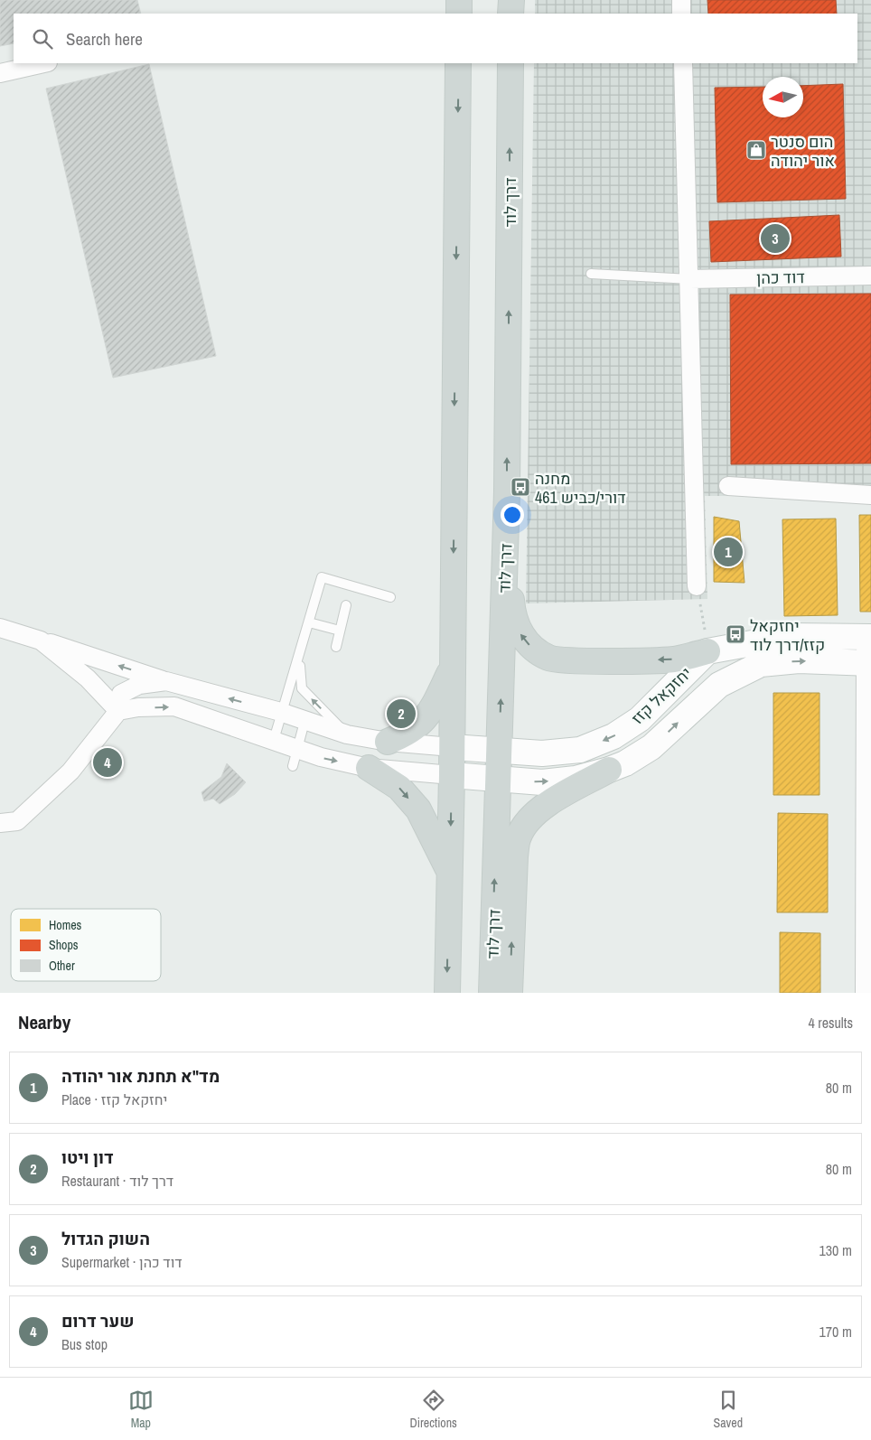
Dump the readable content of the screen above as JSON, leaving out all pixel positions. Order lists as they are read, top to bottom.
{
  "streets": {
    "main road": ["דרך לוד"],
    "street": ["דוד כהן", "יחזקאל קזז"]
  },
  "crossings": [
    ["דרך לוד", "יחזקאל קזז"]
  ],
  "places": {
    "shop": ["הום סנטר אור יהודה"],
    "bus stop": ["מחנה דורי/כביש 461", "יחזקאל קזז/דרך לוד"]
  },
  "legend": ["Homes", "Shops", "Other"],
  "north": "left",
  "page": {
    "search": "Search here",
    "pins": [
      "3",
      "1",
      "2",
      "4"
    ],
    "heading": ["Nearby", "4 results"],
    "list": [
      {
        "mark": "1",
        "name": "מד\"א תחנת אור יהודה",
        "note": "Place · יחזקאל קזז",
        "value": "80 m"
      },
      {
        "mark": "2",
        "name": "דון ויטו",
        "note": "Restaurant · דרך לוד",
        "value": "80 m"
      },
      {
        "mark": "3",
        "name": "השוק הגדול",
        "note": "Supermarket · דוד כהן",
        "value": "130 m"
      },
      {
        "mark": "4",
        "name": "שער דרום",
        "note": "Bus stop",
        "value": "170 m"
      }
    ],
    "nav": ["Map", "Directions", "Saved"]
  }
}
